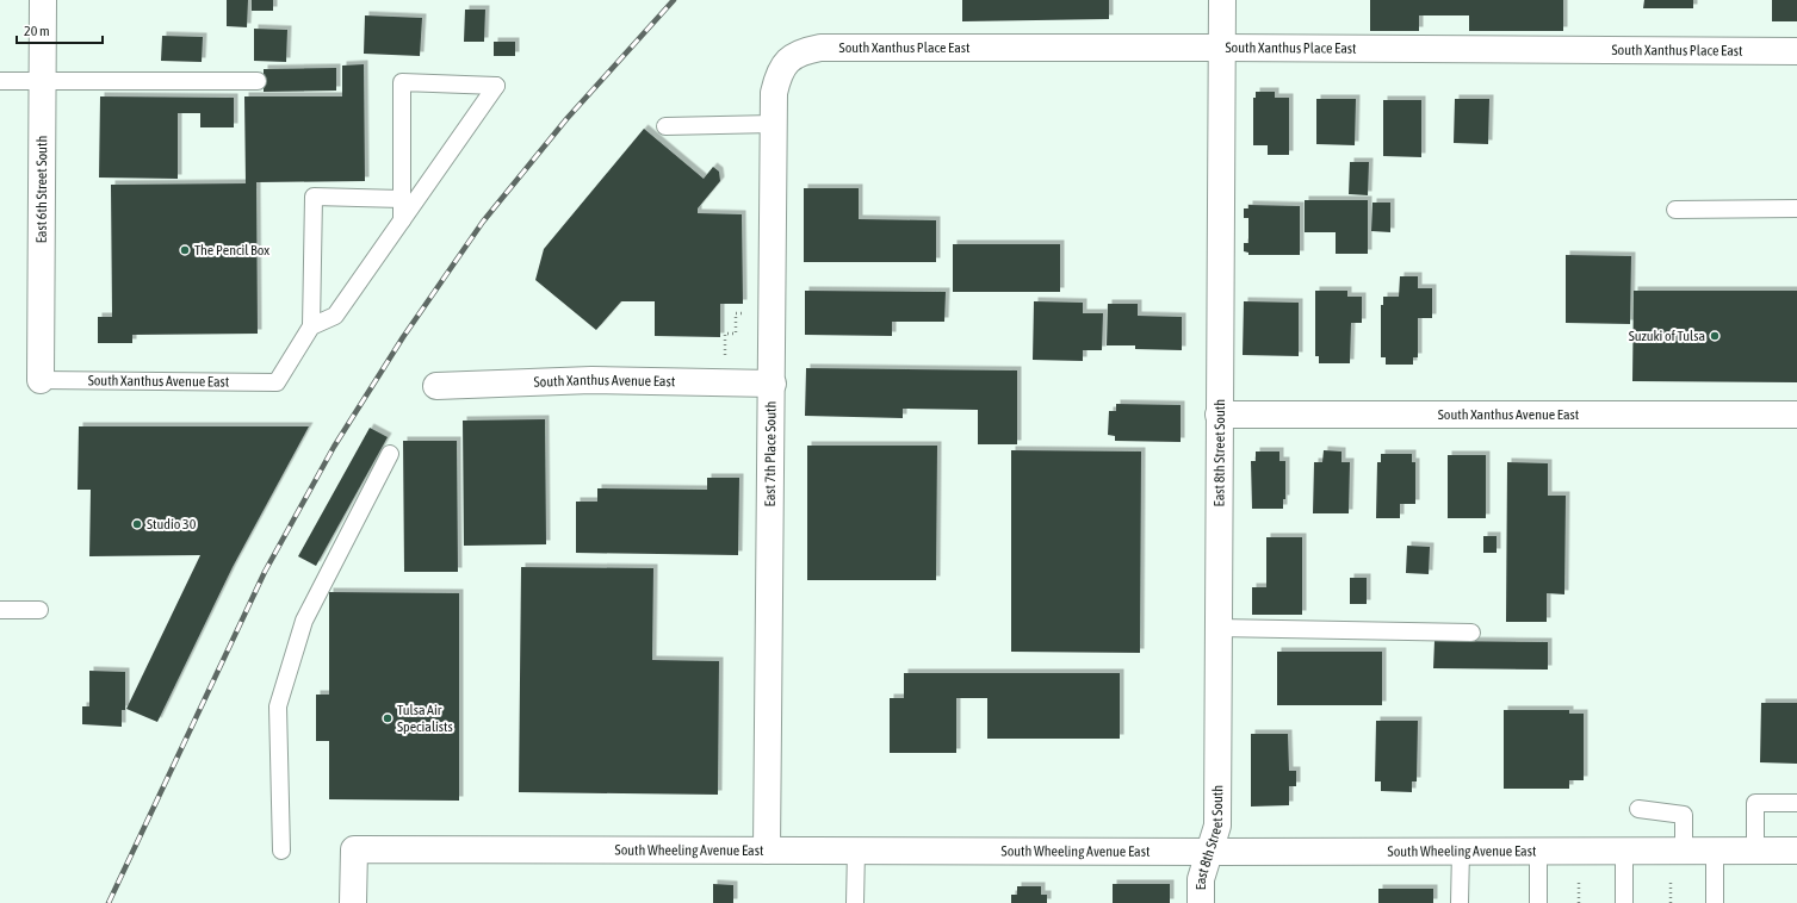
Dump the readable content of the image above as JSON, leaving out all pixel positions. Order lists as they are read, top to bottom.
{
  "streets": {
    "street": [
      "South Xanthus Place East",
      "East 6th Street South",
      "South Xanthus Avenue East",
      "East 8th Street South",
      "East 7th Place South",
      "South Wheeling Avenue East"
    ]
  },
  "crossings": [
    ["South Xanthus Place East", "East 8th Street South"],
    ["South Xanthus Place East", "East 7th Place South"],
    ["East 6th Street South", "South Xanthus Avenue East"],
    ["South Xanthus Avenue East", "East 8th Street South"],
    ["South Xanthus Avenue East", "East 7th Place South"],
    ["East 8th Street South", "South Wheeling Avenue East"],
    ["East 7th Place South", "South Wheeling Avenue East"]
  ],
  "places": [
    "The Pencil Box",
    "Suzuki of Tulsa",
    "Studio 30",
    "Tulsa Air Specialists"
  ],
  "scale_bar": "20 m"
}
